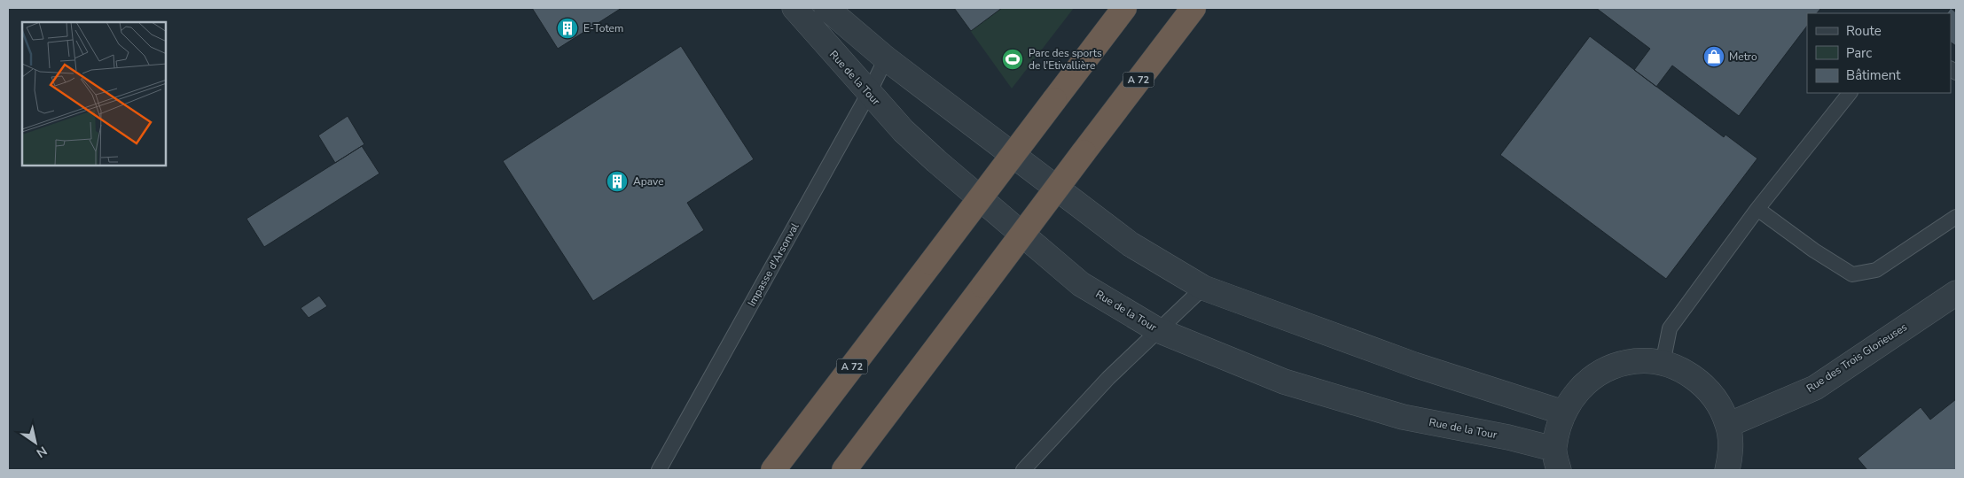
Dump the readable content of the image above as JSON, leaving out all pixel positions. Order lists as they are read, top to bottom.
{
  "streets": {
    "highway": ["A 72"],
    "street": ["Rue de la Tour", "Rue des Trois Glorieuses"],
    "lane": ["Impasse d'Arsonval"]
  },
  "crossings": [
    ["Rue de la Tour", "Impasse d'Arsonval"]
  ],
  "places": {
    "building": ["E-Totem", "Apave"],
    "shop": ["Metro"],
    "sports": ["Parc des sports de l'Etivallière"]
  },
  "legend": ["Route", "Parc", "Bâtiment"],
  "north": "bottom right"
}
